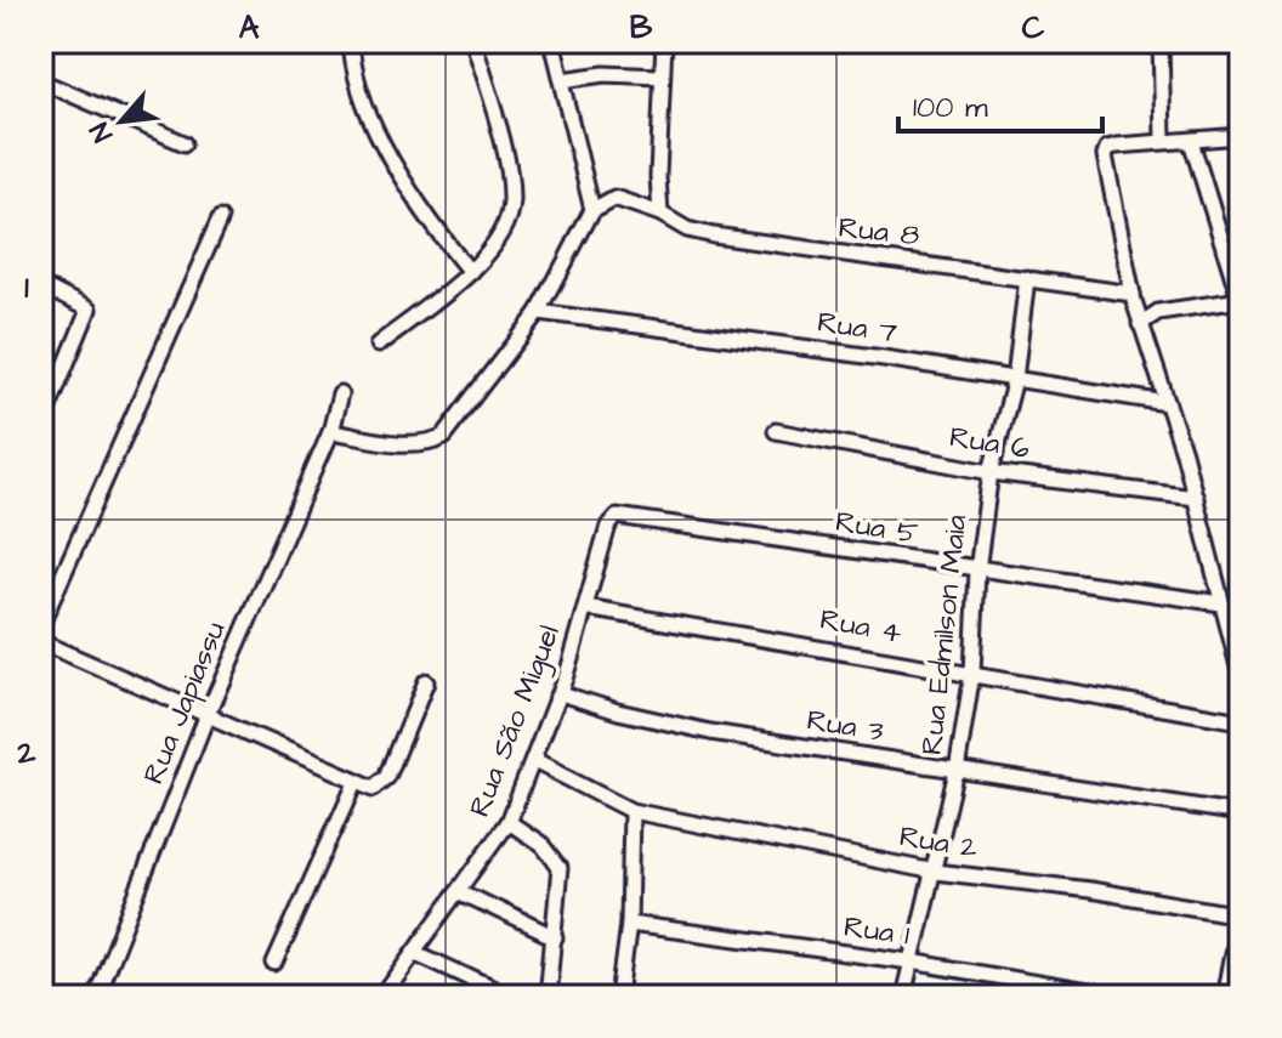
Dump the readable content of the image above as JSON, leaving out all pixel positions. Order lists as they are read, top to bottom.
{
  "streets": {
    "street": [
      "Rua 8",
      "Rua 7",
      "Rua 6",
      "Rua 5",
      "Rua 4",
      "Rua Edmilson Maia",
      "Rua Japiassu",
      "Rua São Miguel",
      "Rua 3",
      "Rua 2",
      "Rua 1"
    ]
  },
  "crossings": [
    ["Rua 8", "Rua Edmilson Maia"],
    ["Rua 7", "Rua Edmilson Maia"],
    ["Rua 6", "Rua Edmilson Maia"],
    ["Rua 5", "Rua Edmilson Maia"],
    ["Rua 5", "Rua São Miguel"],
    ["Rua 4", "Rua Edmilson Maia"],
    ["Rua 4", "Rua São Miguel"],
    ["Rua Edmilson Maia", "Rua 3"],
    ["Rua Edmilson Maia", "Rua 2"],
    ["Rua Edmilson Maia", "Rua 1"],
    ["Rua São Miguel", "Rua 3"],
    ["Rua São Miguel", "Rua 2"]
  ],
  "scale_bar": "100 m",
  "north": "bottom left",
  "grid": {
    "columns": ["A", "B", "C"],
    "rows": ["1", "2"]
  }
}
